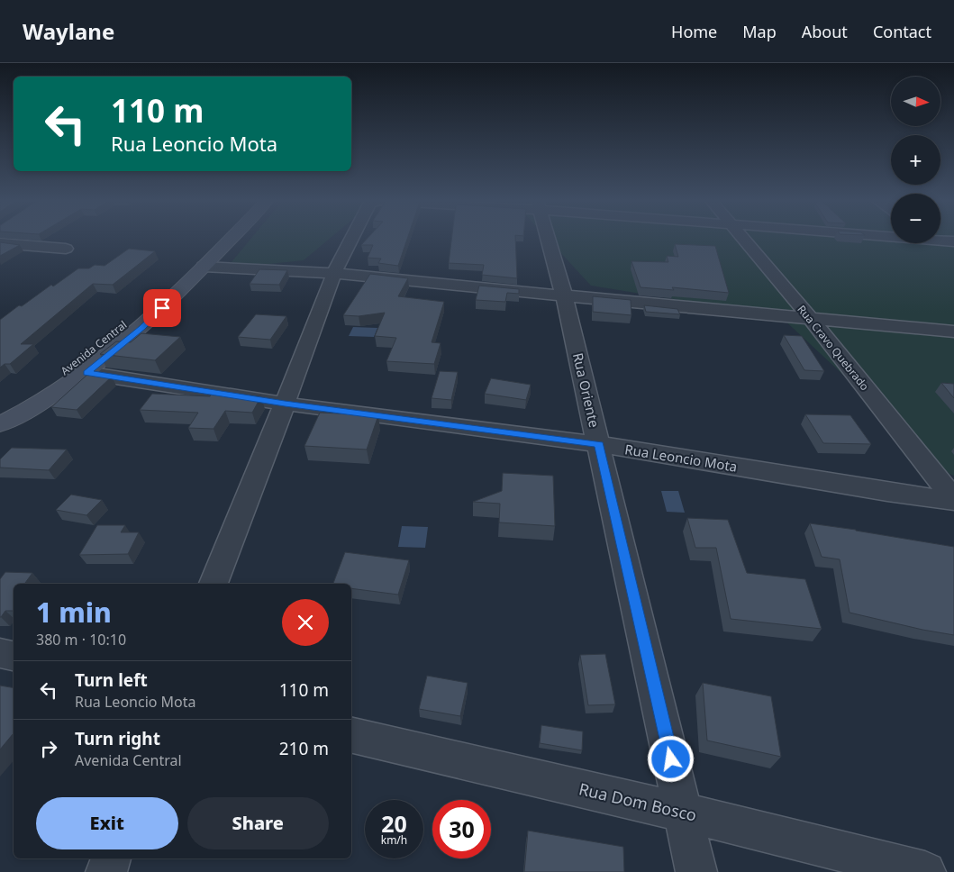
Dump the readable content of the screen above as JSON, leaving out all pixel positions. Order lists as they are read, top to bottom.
{
  "streets": {
    "main road": ["Avenida Central"],
    "street": [
      "Rua Cravo Quebrado",
      "Rua Oriente",
      "Rua Leoncio Mota",
      "Rua Dom Bosco"
    ]
  },
  "crossings": [
    ["Avenida Central", "Rua Leoncio Mota"],
    ["Rua Cravo Quebrado", "Rua Leoncio Mota"],
    ["Rua Oriente", "Rua Leoncio Mota"],
    ["Rua Oriente", "Rua Dom Bosco"]
  ],
  "north": "right",
  "page": {
    "header": "Waylane",
    "nav": [
      "Home",
      "Map",
      "About",
      "Contact"
    ],
    "map_buttons": ["+", "−"],
    "turn": ["110 m", "Rua Leoncio Mota"],
    "heading": ["1 min", "380 m · 10:10"],
    "list": [
      {
        "name": "Turn left",
        "note": "Rua Leoncio Mota",
        "value": "110 m"
      },
      {
        "name": "Turn right",
        "note": "Avenida Central",
        "value": "210 m"
      }
    ],
    "buttons": ["Exit", "Share"],
    "speed": "20 km/h",
    "limit": "30"
  }
}
